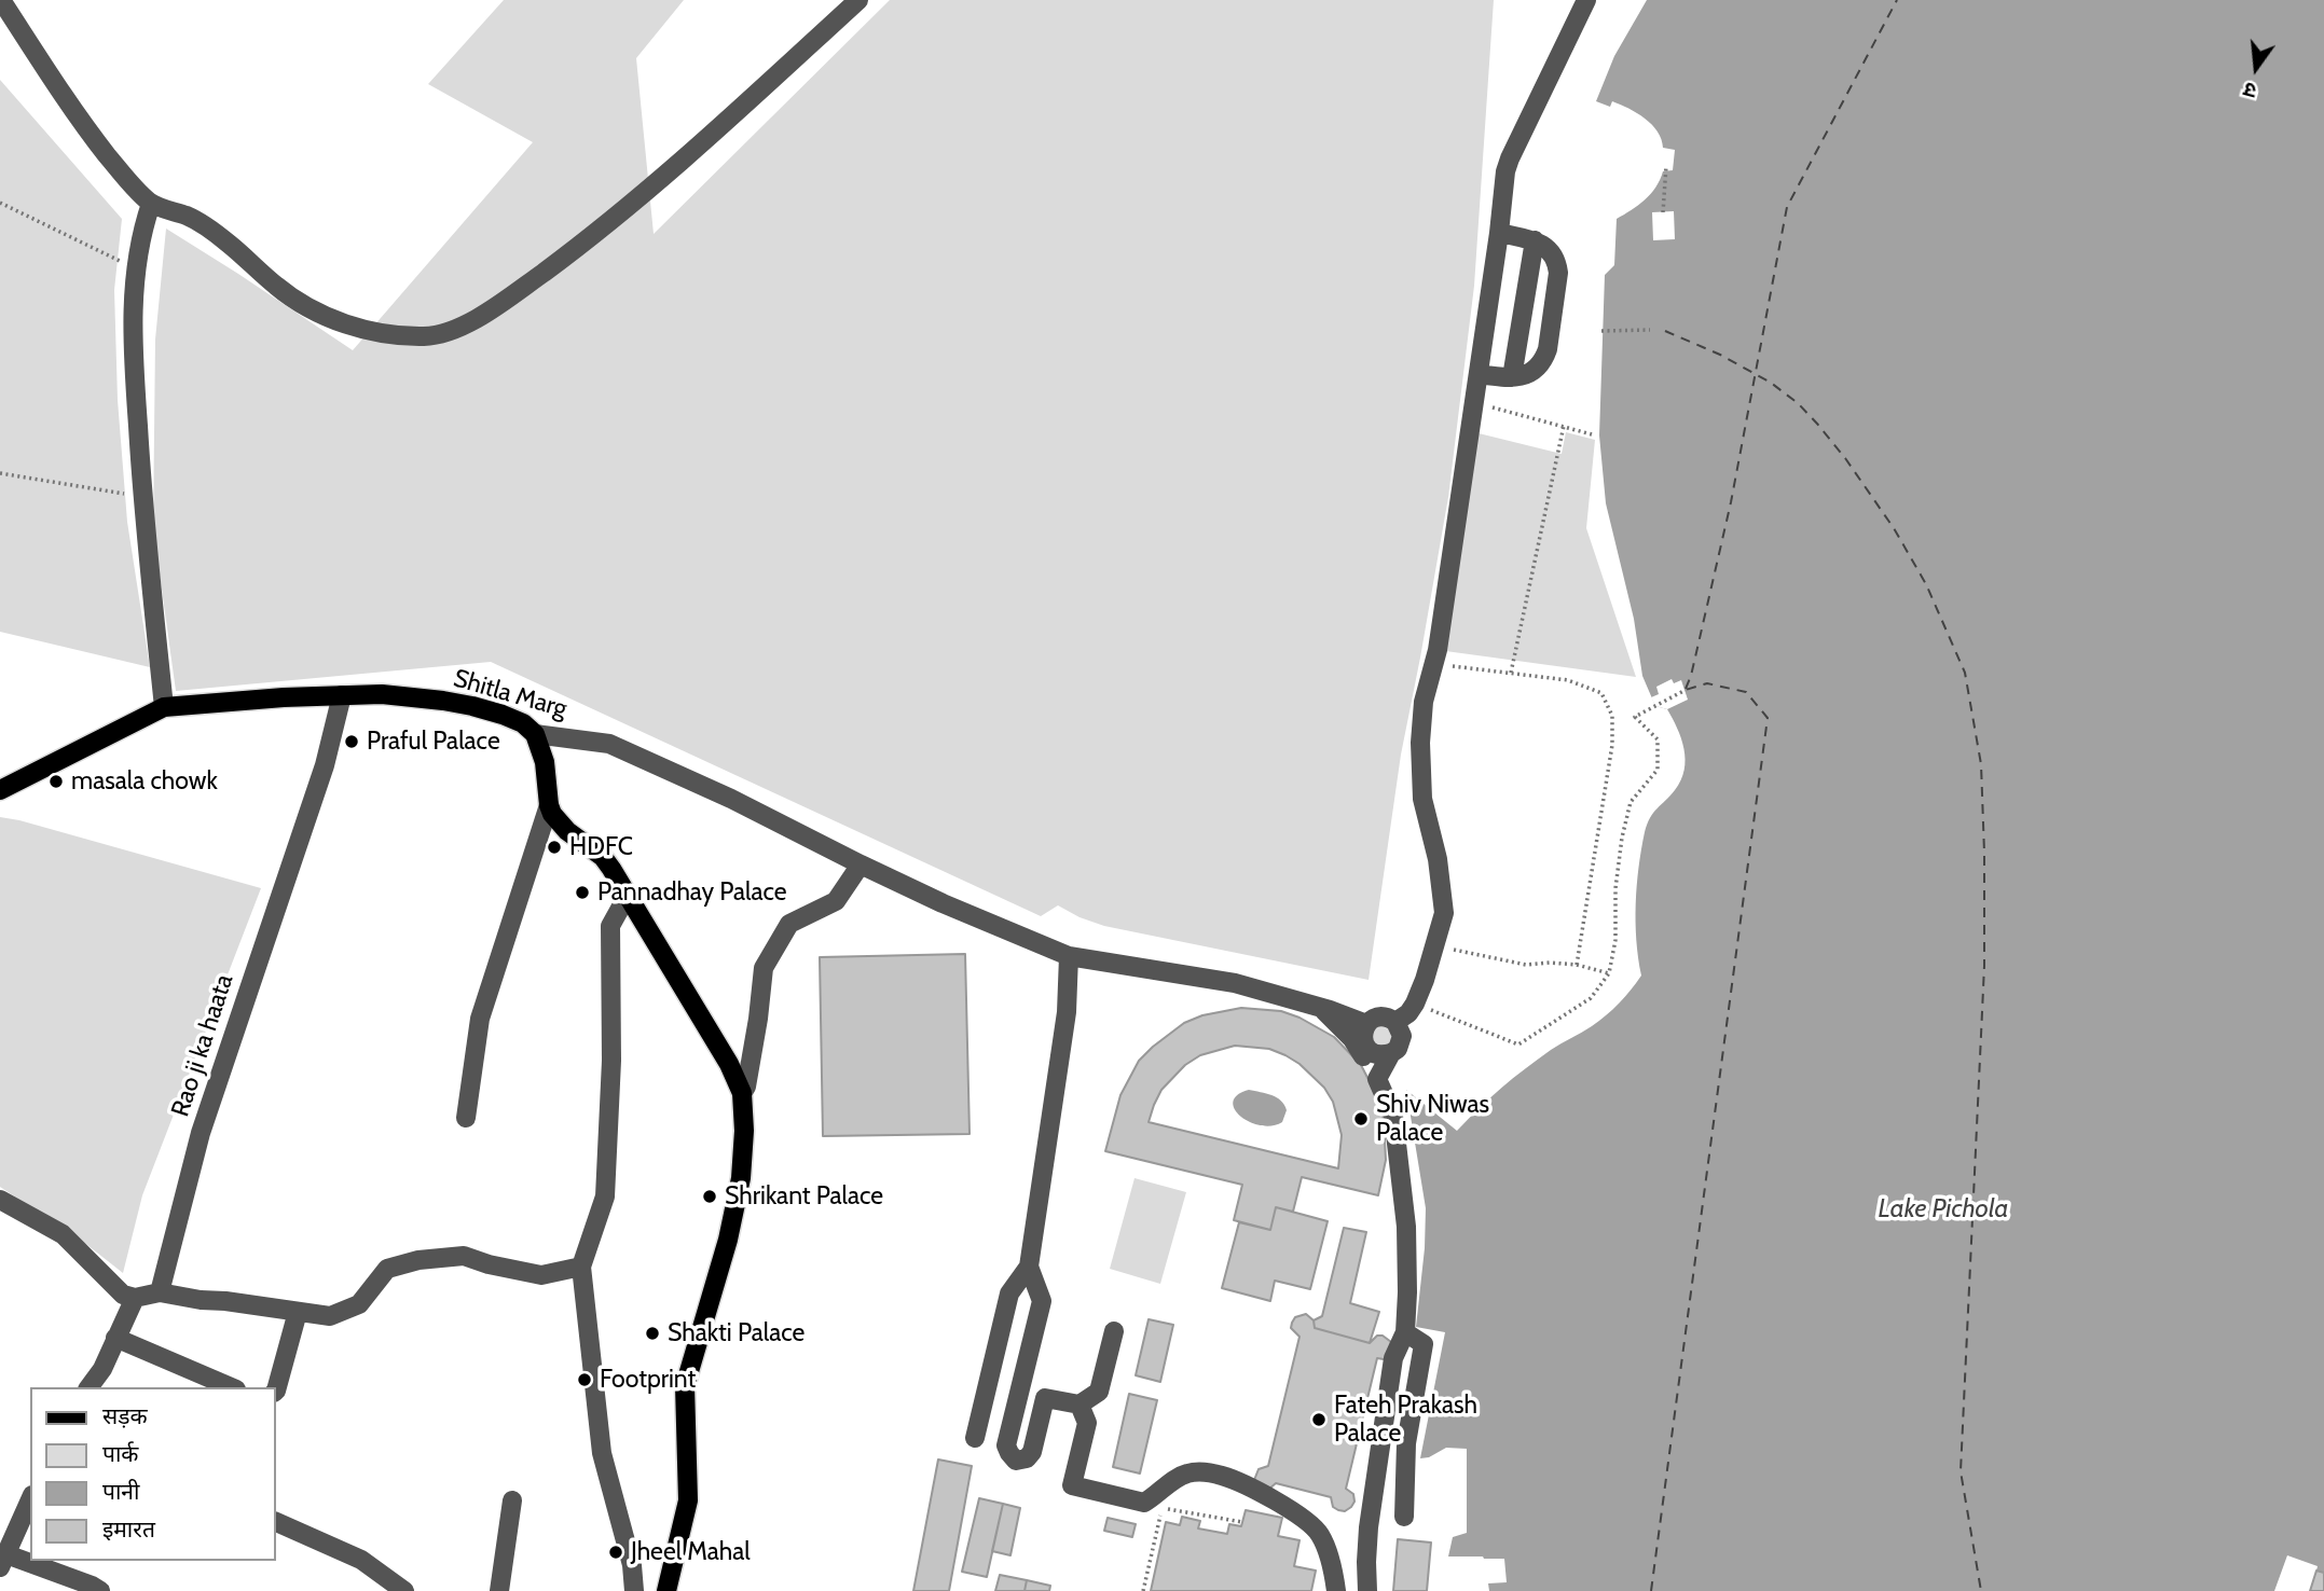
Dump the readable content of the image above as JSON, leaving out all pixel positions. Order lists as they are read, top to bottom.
{
  "streets": {
    "main road": ["Shitla Marg"],
    "street": ["Rao ji ka haata"]
  },
  "crossings": [
    ["Shitla Marg", "Rao ji ka haata"]
  ],
  "water": ["Lake Pichola"],
  "places": [
    "Praful Palace",
    "masala chowk",
    "HDFC",
    "Pannadhay Palace",
    "Shiv Niwas Palace",
    "Shrikant Palace",
    "Shakti Palace",
    "Footprint",
    "Fateh Prakash Palace",
    "Jheel Mahal"
  ],
  "legend": [
    "सड़क",
    "पार्क",
    "पानी",
    "इमारत"
  ],
  "north": "bottom"
}
